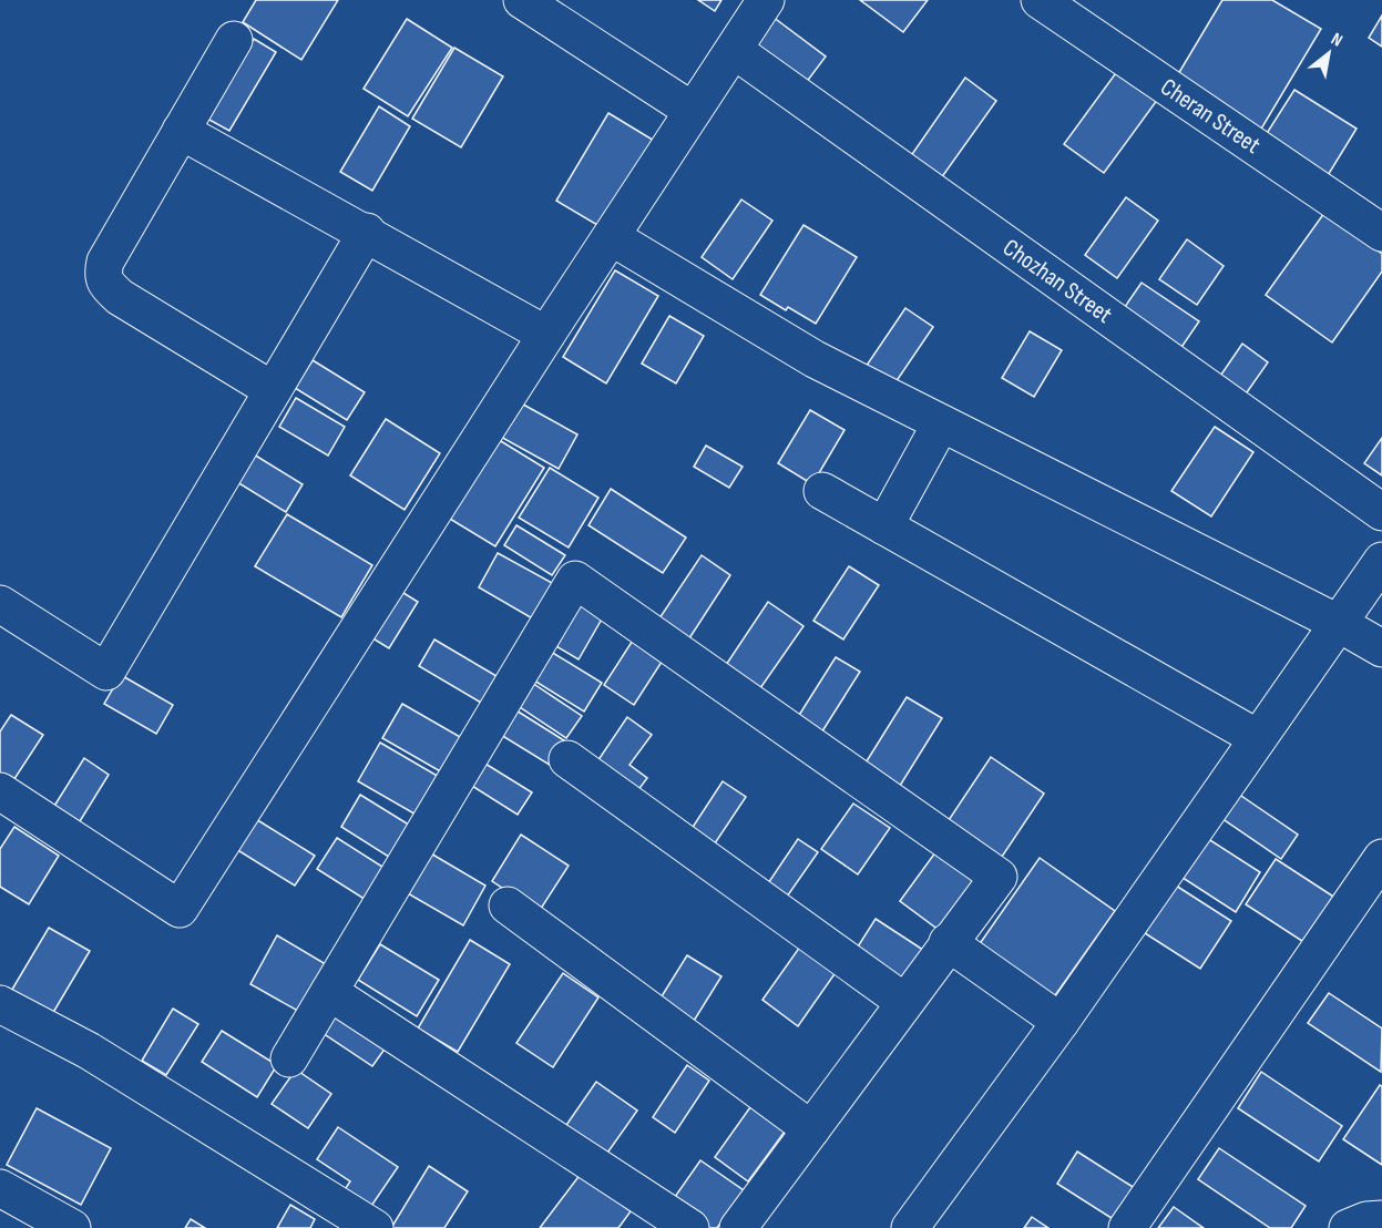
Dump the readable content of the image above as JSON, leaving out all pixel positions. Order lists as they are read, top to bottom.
{
  "streets": {
    "street": ["Cheran Street", "Chozhan Street"]
  },
  "north": "top right"
}
